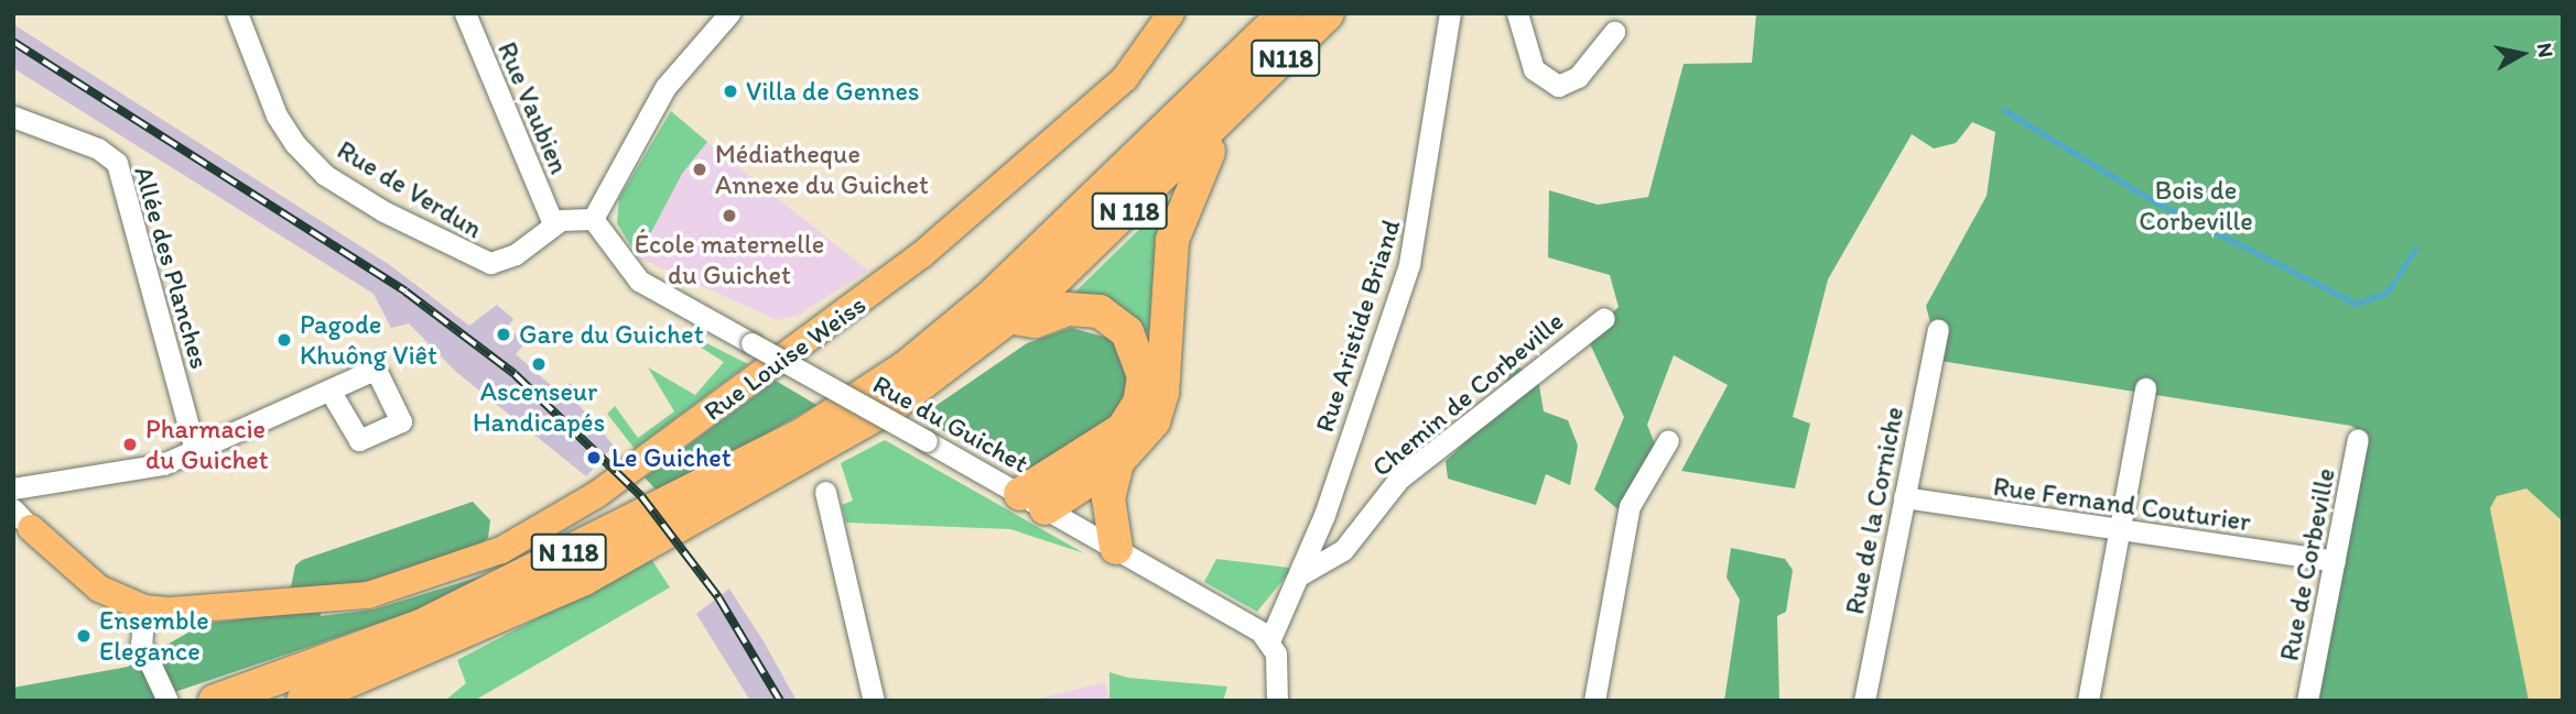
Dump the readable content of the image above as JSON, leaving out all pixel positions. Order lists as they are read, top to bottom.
{
  "streets": {
    "highway": ["N118", "N 118"],
    "main road": ["Rue Louise Weiss"],
    "street": [
      "Rue Vaubien",
      "Rue de Verdun",
      "Allée des Planches",
      "Rue Aristide Briand",
      "Chemin de Corbeville",
      "Rue du Guichet",
      "Rue Fernand Couturier",
      "Rue de la Corniche",
      "Rue de Corbeville"
    ]
  },
  "crossings": [
    ["N118", "N 118"],
    ["Rue Vaubien", "Rue de Verdun"],
    ["Rue Aristide Briand", "Chemin de Corbeville"],
    ["Rue Aristide Briand", "Rue du Guichet"],
    ["Rue Fernand Couturier", "Rue de la Corniche"],
    ["Rue Fernand Couturier", "Rue de Corbeville"]
  ],
  "parks": ["Bois de Corbeville"],
  "places": [
    "Villa de Gennes",
    "Médiatheque Annexe du Guichet",
    "École maternelle du Guichet",
    "Gare du Guichet",
    "Pagode Khuông Viêt",
    "Ascenseur Handicapés",
    "Pharmacie du Guichet",
    "Le Guichet",
    "Ensemble Elegance"
  ],
  "north": "right"
}
